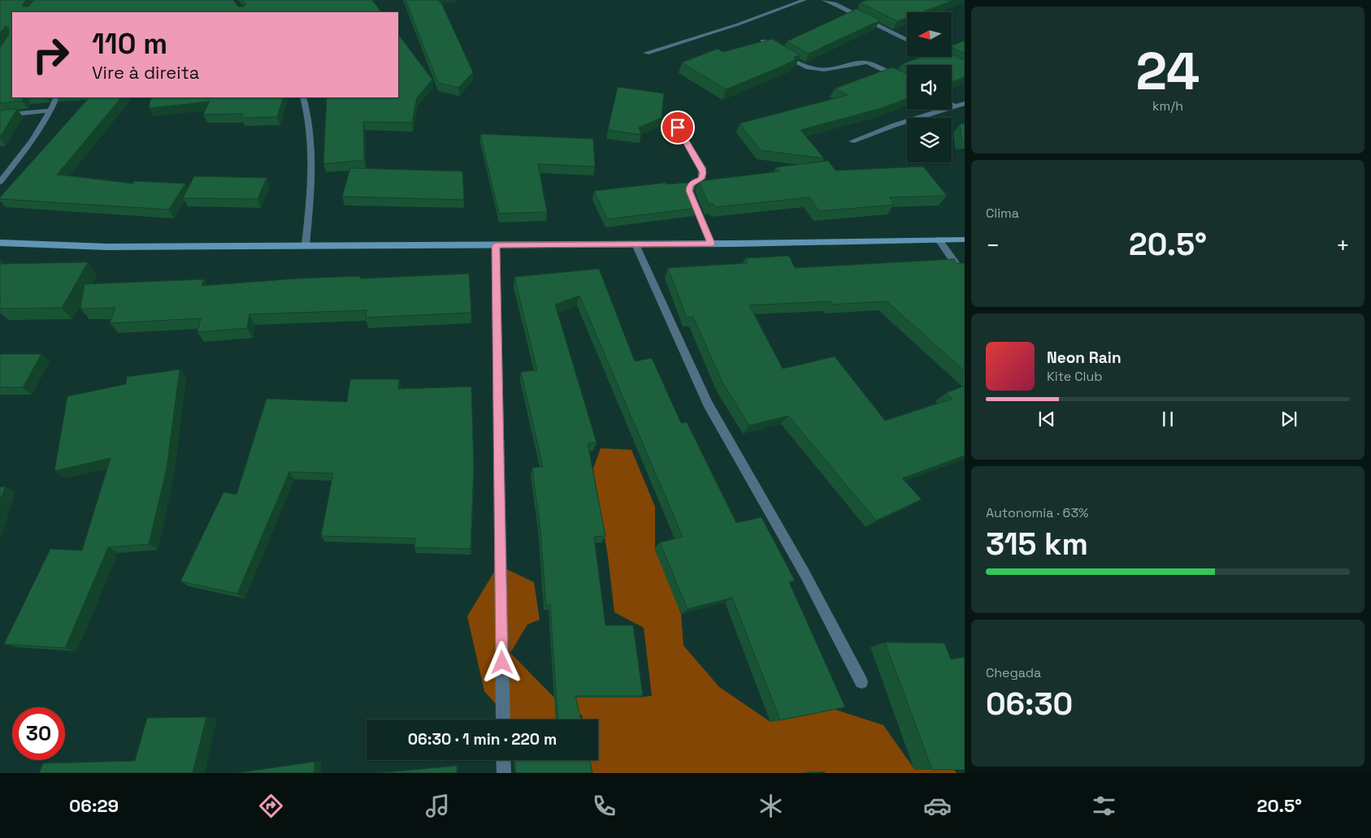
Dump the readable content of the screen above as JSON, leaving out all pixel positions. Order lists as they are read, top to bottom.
{
  "north": "left",
  "page": {
    "tile": [
      ["24", "km/h"],
      "Clima",
      ["Autonomia · 63%", "315 km"],
      ["Chegada", "06:30"]
    ],
    "turn": ["110 m", "Vire à direita"],
    "heat": ["−", "20.5°", "+"],
    "song": ["Neon Rain", "Kite Club"],
    "limit": "30",
    "trip": "06:30 · 1 min · 220 m",
    "tabs": ["06:29", "20.5°"]
  }
}
